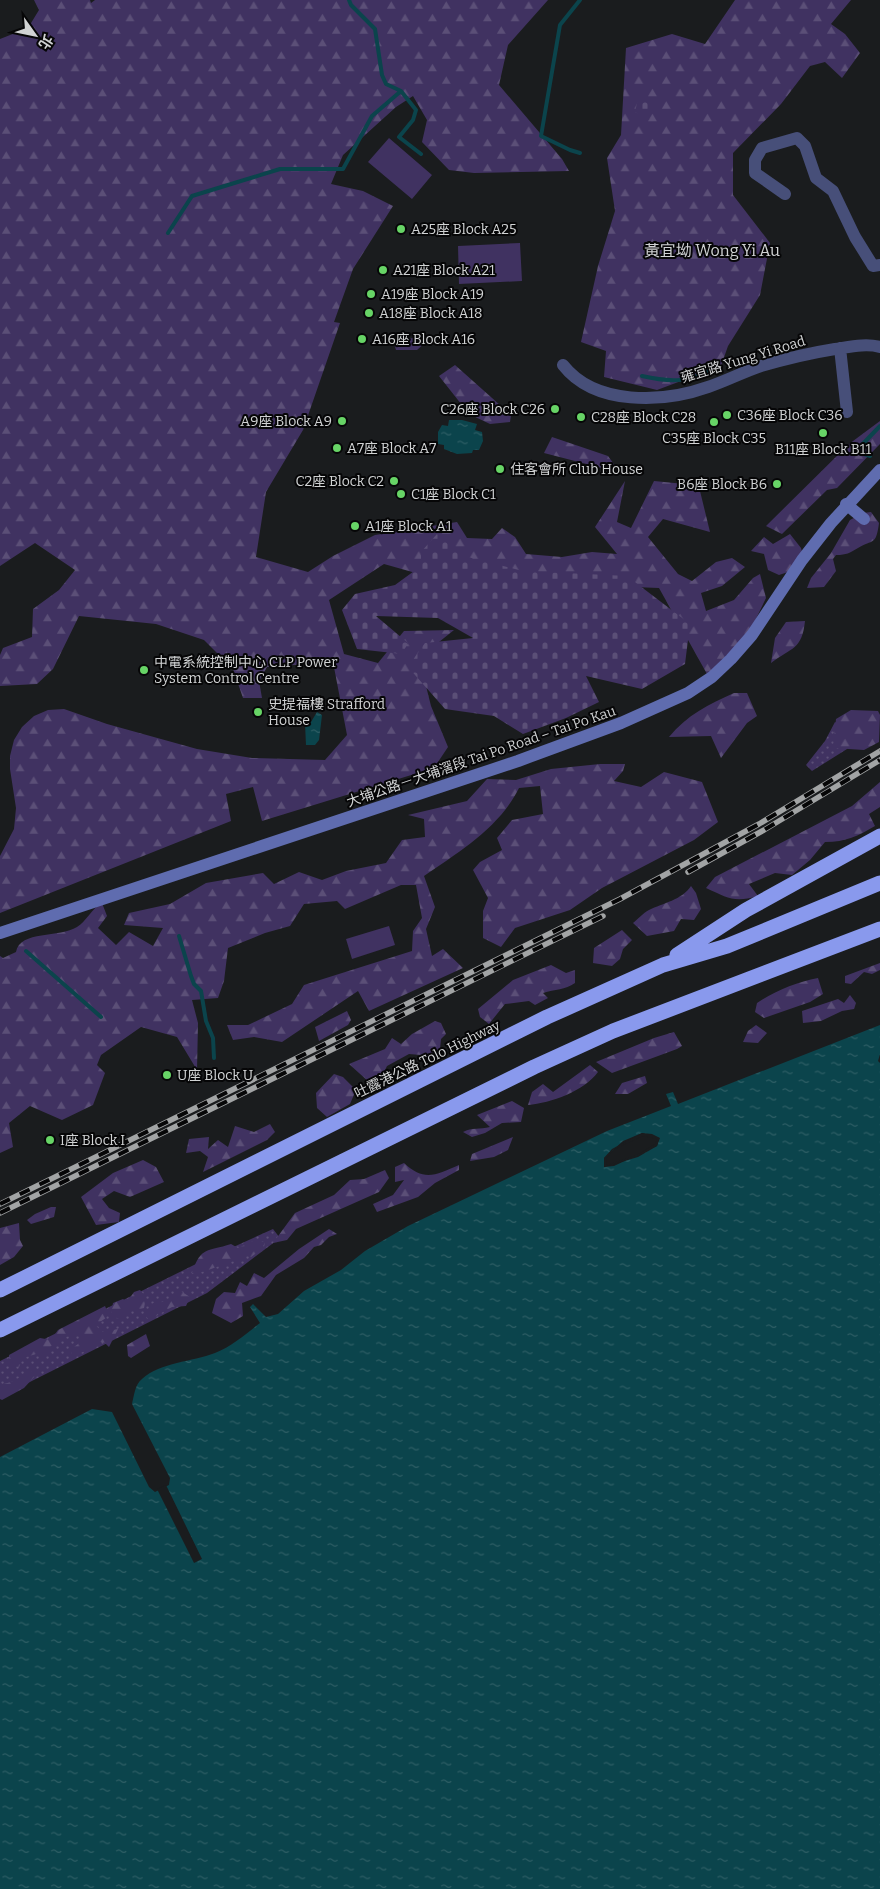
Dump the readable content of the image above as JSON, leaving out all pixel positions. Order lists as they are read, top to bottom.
{
  "streets": {
    "highway": ["吐露港公路 Tolo Highway"],
    "main road": ["大埔公路－大埔滘段 Tai Po Road – Tai Po Kau"],
    "street": ["雍宜路 Yung Yi Road"]
  },
  "districts": ["黃宜坳 Wong Yi Au"],
  "places": [
    "A25座 Block A25",
    "A21座 Block A21",
    "A19座 Block A19",
    "A18座 Block A18",
    "A16座 Block A16",
    "C26座 Block C26",
    "C36座 Block C36",
    "C28座 Block C28",
    "A9座 Block A9",
    "C35座 Block C35",
    "B11座 Block B11",
    "A7座 Block A7",
    "住客會所 Club House",
    "C2座 Block C2",
    "B6座 Block B6",
    "C1座 Block C1",
    "A1座 Block A1",
    "中電系統控制中心 CLP Power System Control Centre",
    "史提福樓 Strafford House",
    "U座 Block U",
    "I座 Block I"
  ],
  "north": "bottom right"
}
